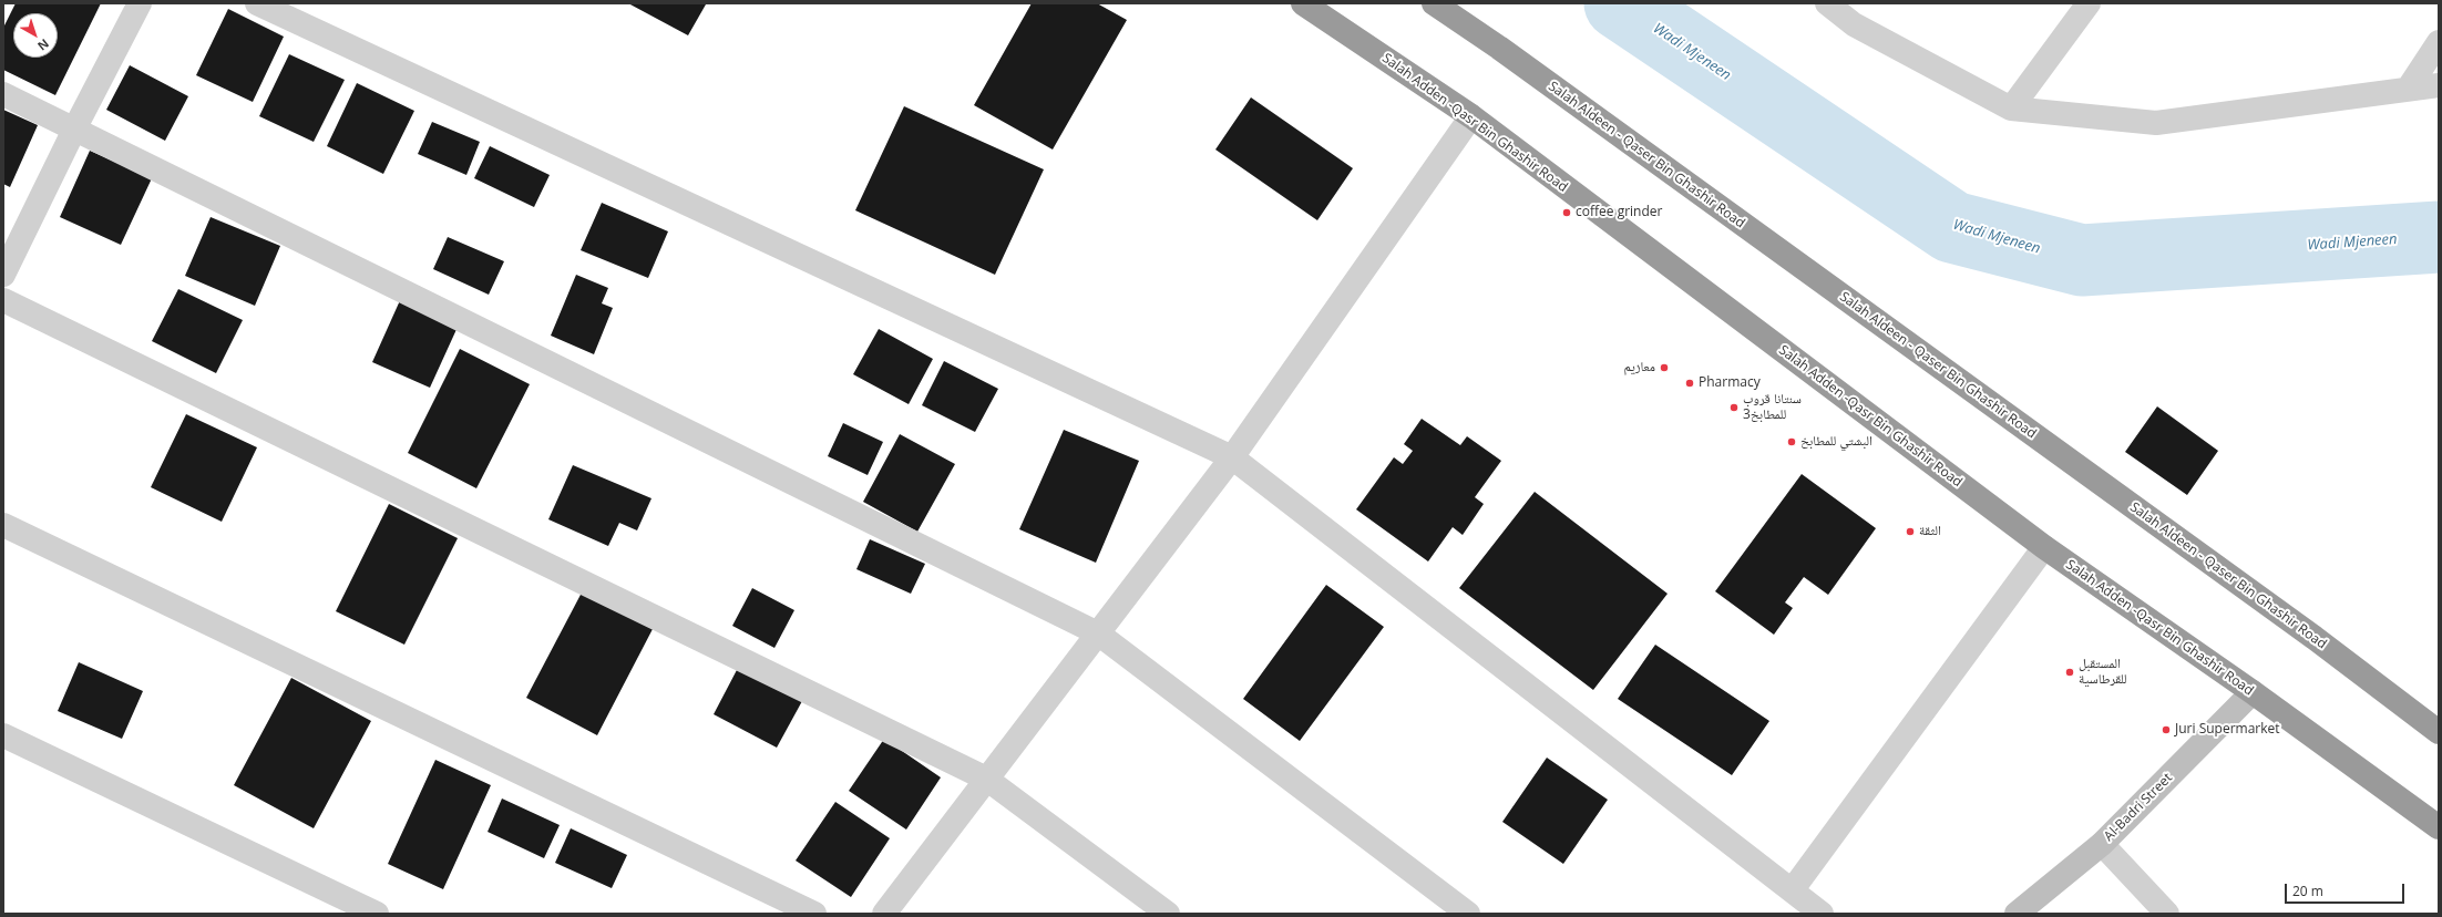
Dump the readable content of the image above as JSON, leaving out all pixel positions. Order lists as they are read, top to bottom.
{
  "streets": {
    "highway": ["Salah Adden -Qasr Bin Ghashir Road", "Salah Aldeen - Qaser Bin Ghashir Road"],
    "street": ["Al-Badri Street"]
  },
  "crossings": [
    ["Salah Adden -Qasr Bin Ghashir Road", "Al-Badri Street"]
  ],
  "water": ["Wadi Mjeneen"],
  "places": [
    "coffee grinder",
    "معازيم",
    "Pharmacy",
    "سنتانا قروب 3للمطابخ",
    "البشتي للمطابخ",
    "الثقة",
    "المستقبل للقرطاسية",
    "Juri Supermarket"
  ],
  "scale_bar": "20 m",
  "north": "bottom right"
}
